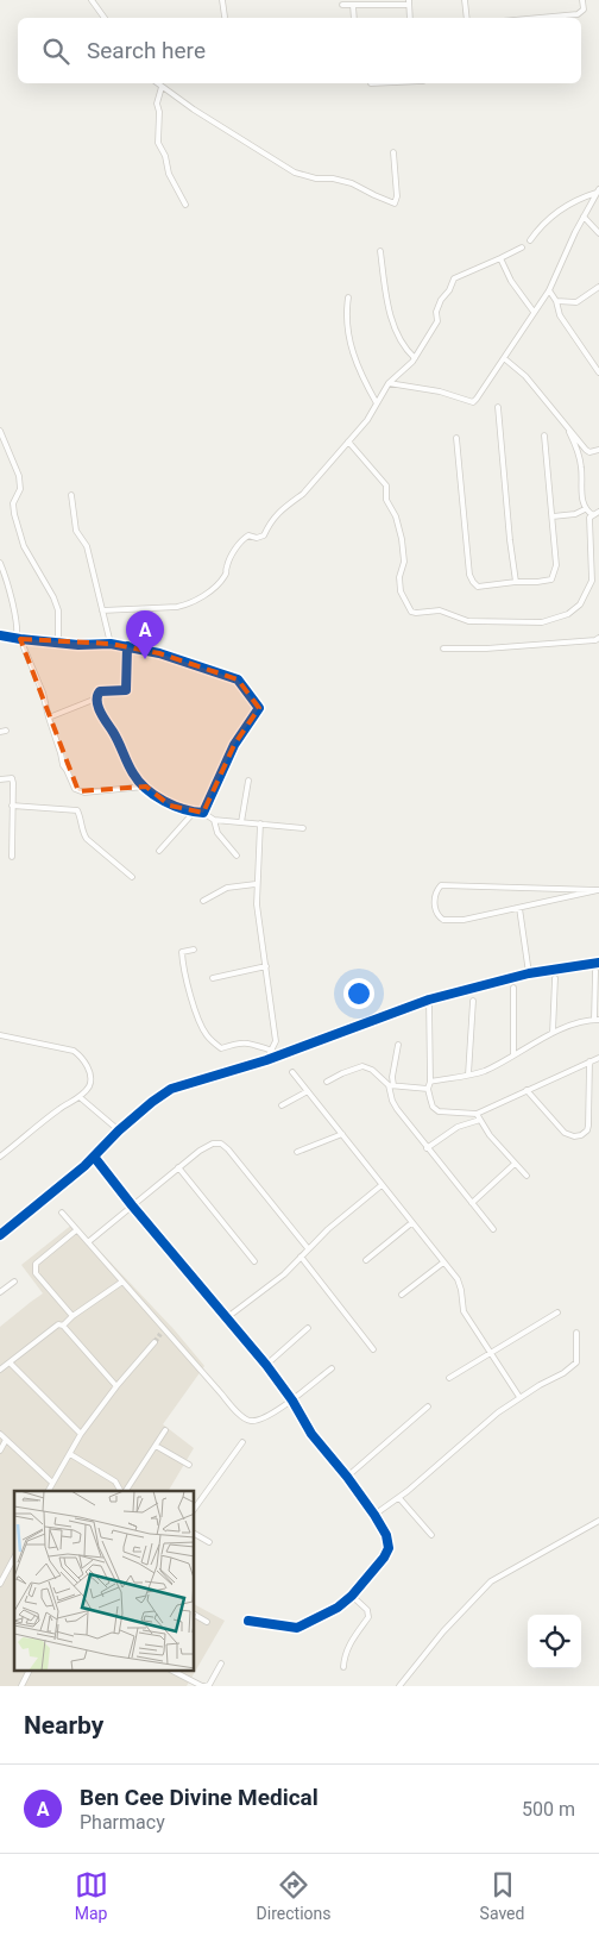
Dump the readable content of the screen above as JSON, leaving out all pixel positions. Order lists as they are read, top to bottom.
{
  "page": {
    "search": "Search here",
    "pins": "A",
    "heading": "Nearby",
    "list": [
      {
        "mark": "A",
        "name": "Ben Cee Divine Medical",
        "note": "Pharmacy",
        "value": "500 m"
      }
    ],
    "nav": ["Map", "Directions", "Saved"]
  }
}
